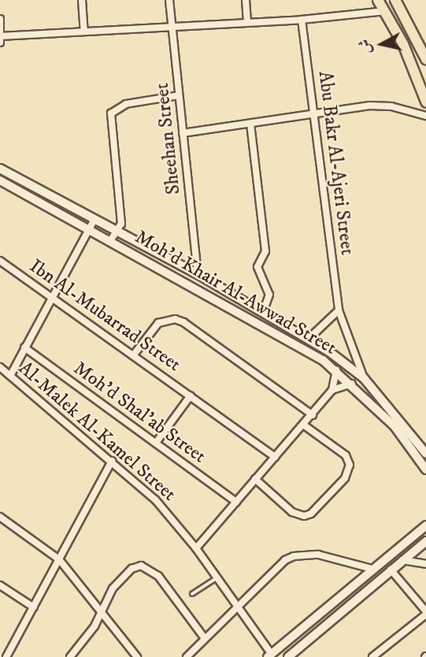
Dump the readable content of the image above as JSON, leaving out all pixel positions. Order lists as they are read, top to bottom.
{
  "streets": {
    "street": [
      "Sheehan Street",
      "Abu Bakr Al-Ajeri Street",
      "Moh'd Khair Al-Awwad Street",
      "Ibn Al-Mubarrad Street",
      "Moh’d Shal’ab Street",
      "Al-Malek Al-Kamel Street"
    ]
  },
  "crossings": [
    ["Sheehan Street", "Moh'd Khair Al-Awwad Street"],
    ["Abu Bakr Al-Ajeri Street", "Moh'd Khair Al-Awwad Street"],
    ["Ibn Al-Mubarrad Street", "Moh’d Shal’ab Street"]
  ],
  "north": "left"
}
